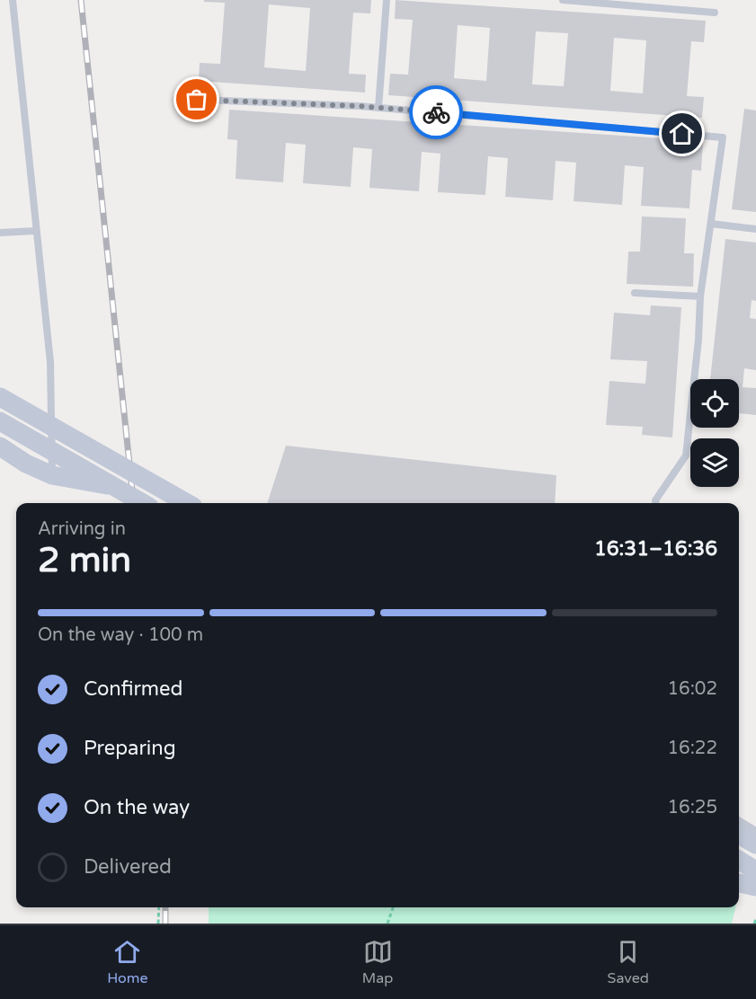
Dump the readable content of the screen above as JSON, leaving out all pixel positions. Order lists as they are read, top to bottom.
{
  "page": {
    "heading": ["2 min", "Arriving in", "16:31–16:36"],
    "bar": "On the way · 100 m",
    "list": [
      ["Confirmed", "16:02"],
      ["Preparing", "16:22"],
      ["On the way", "16:25"],
      "Delivered"
    ],
    "tabs": ["Home", "Map", "Saved"]
  }
}
